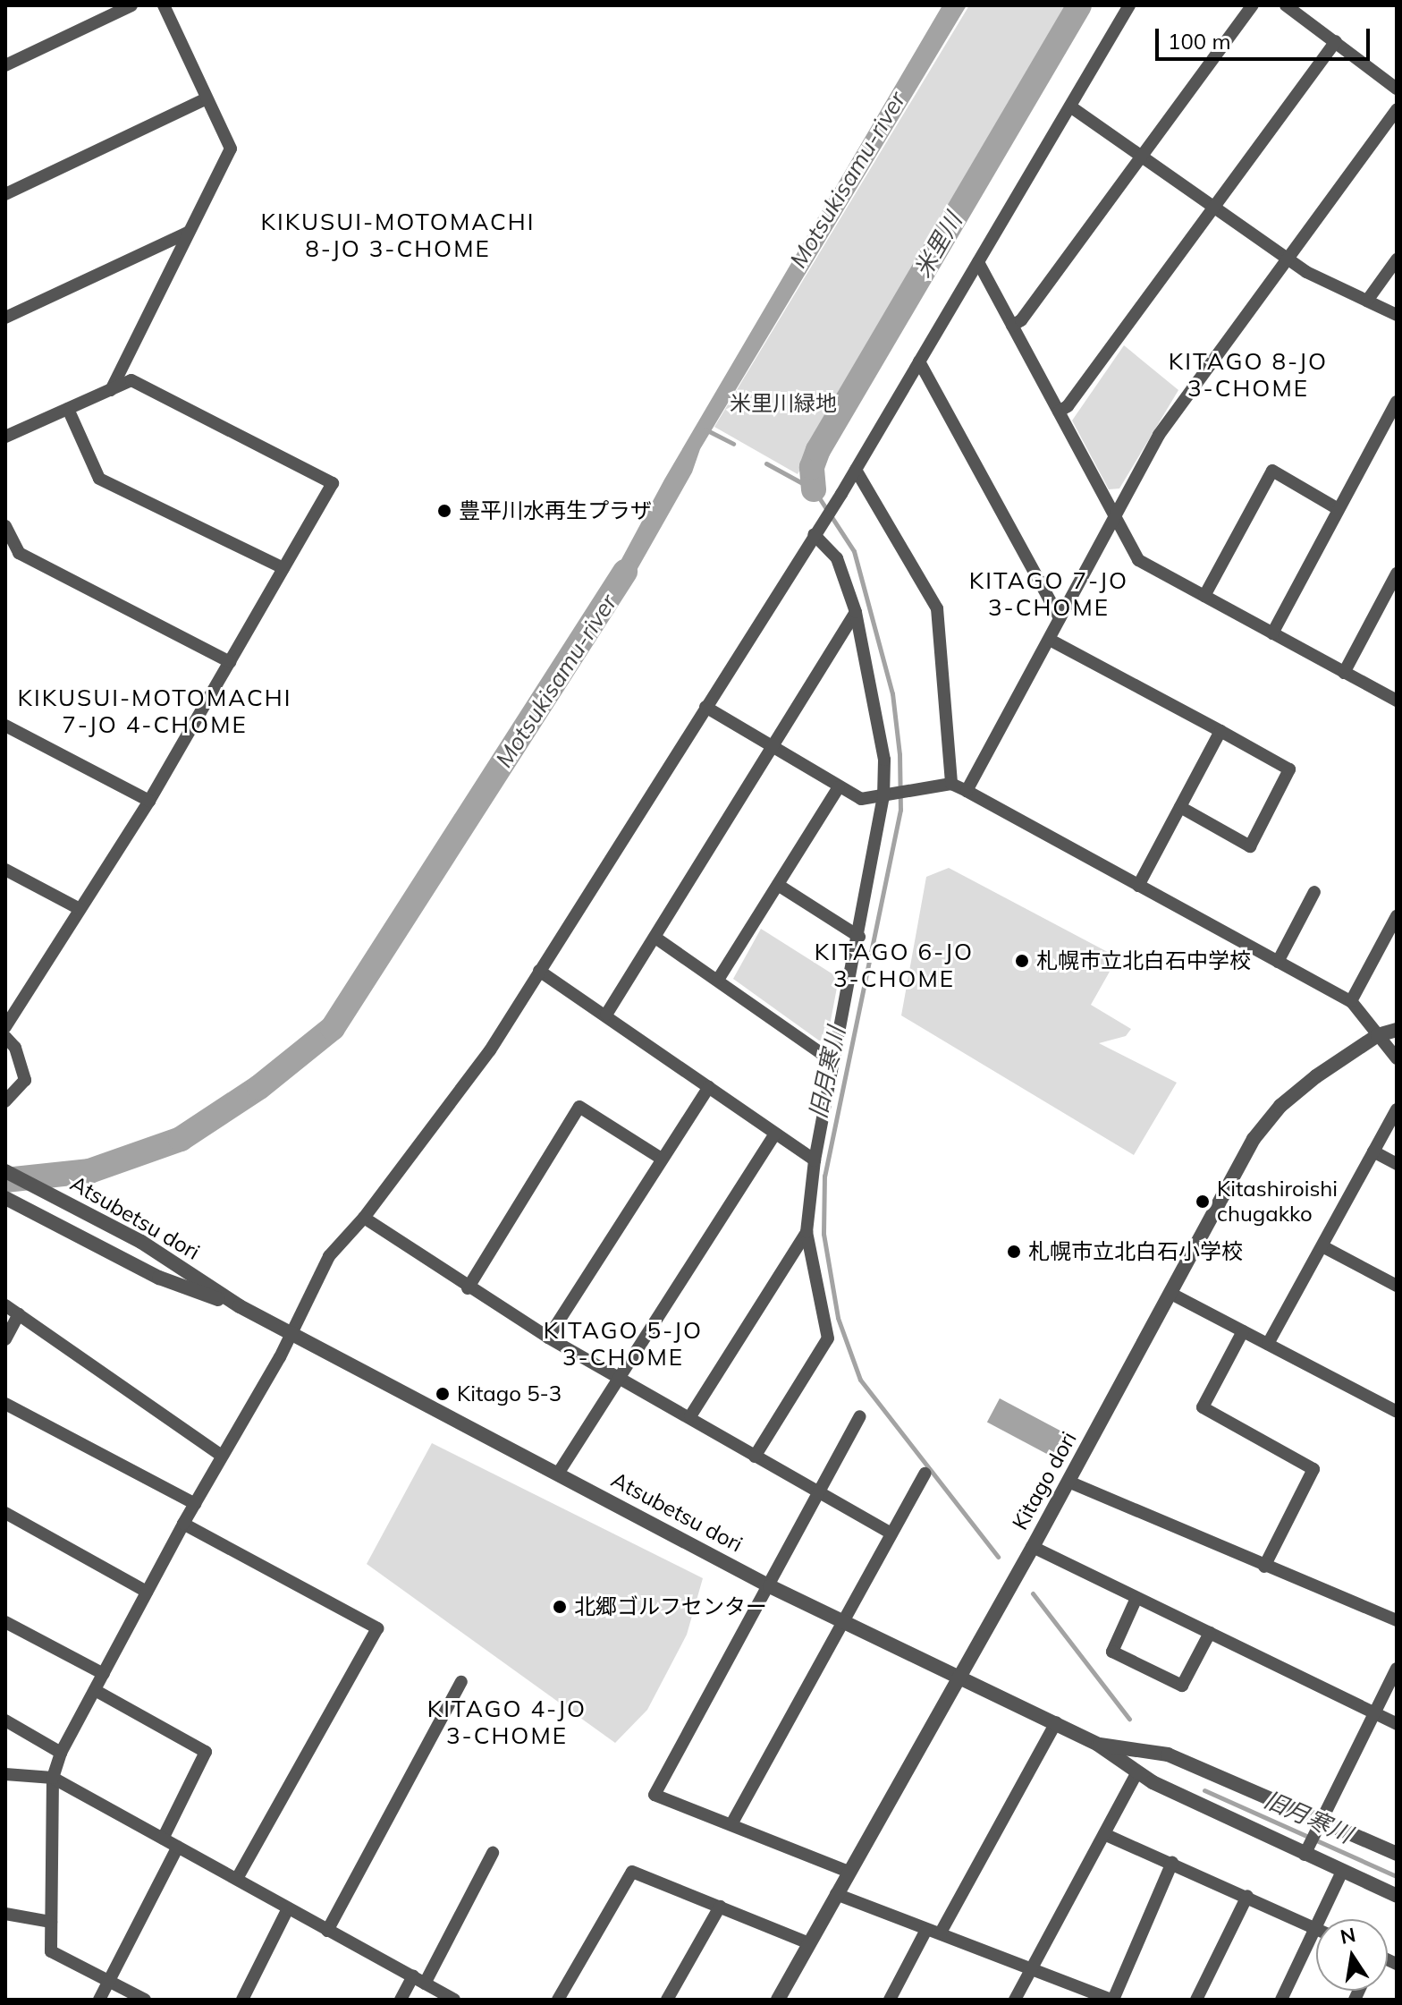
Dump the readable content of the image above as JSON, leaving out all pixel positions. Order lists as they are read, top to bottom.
{
  "streets": {
    "street": ["Atsubetsu dori", "Kitago dori"]
  },
  "crossings": [
    ["Atsubetsu dori", "Kitago dori"]
  ],
  "districts": [
    "KIKUSUI-MOTOMACHI 8-JO 3-CHOME",
    "KITAGO 8-JO 3-CHOME",
    "KITAGO 7-JO 3-CHOME",
    "KIKUSUI-MOTOMACHI 7-JO 4-CHOME",
    "KITAGO 6-JO 3-CHOME",
    "KITAGO 5-JO 3-CHOME",
    "KITAGO 4-JO 3-CHOME"
  ],
  "water": ["Motsukisamu-river", "米里川", "旧月寒川"],
  "parks": ["米里川緑地"],
  "places": [
    "豊平川水再生プラザ",
    "札幌市立北白石中学校",
    "Kitashiroishi chugakko",
    "札幌市立北白石小学校",
    "Kitago 5-3",
    "北郷ゴルフセンター"
  ],
  "scale_bar": "100 m",
  "north": "top"
}
